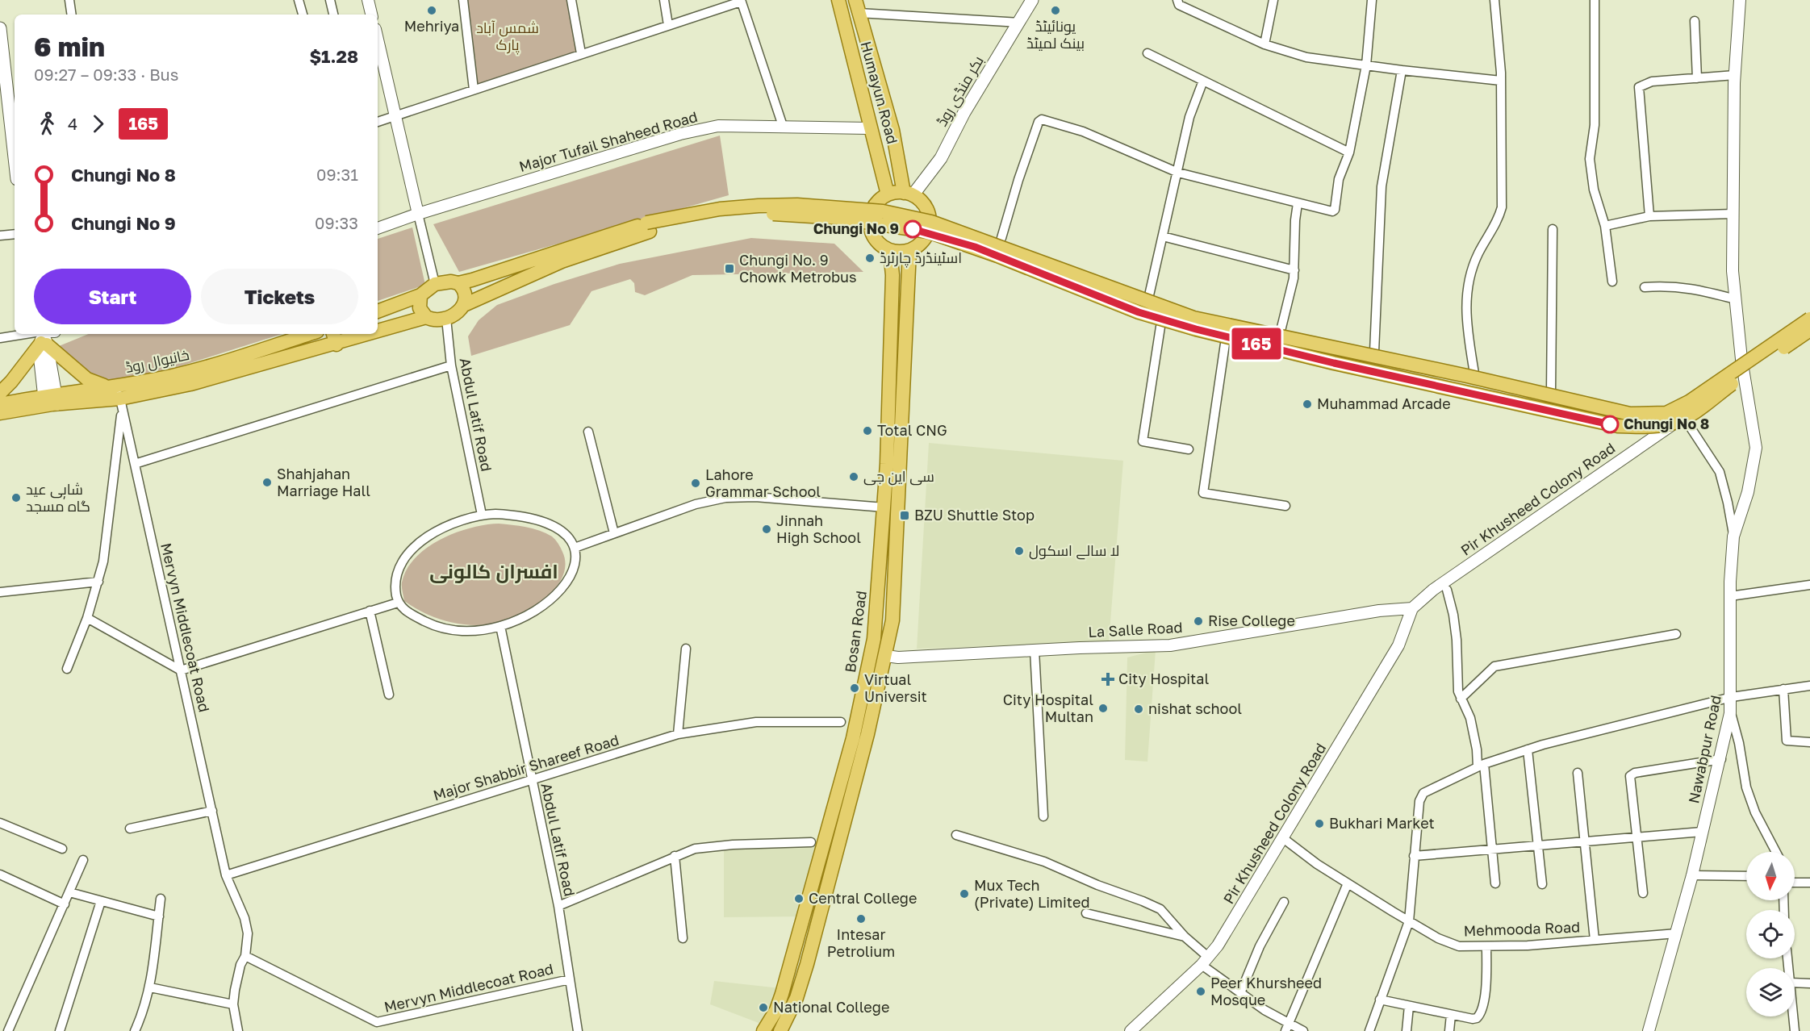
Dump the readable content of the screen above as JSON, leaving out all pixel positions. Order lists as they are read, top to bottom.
{
  "streets": {
    "main road": [
      "بکر منڈی روڈ",
      "Humayun Road",
      "خانیوال روڈ",
      "Bosan Road"
    ],
    "street": [
      "Major Tufail Shaheed Road",
      "Abdul Latif Road",
      "Pir Khusheed Colony Road",
      "Mervyn Middlecoat Road",
      "La Salle Road",
      "Nawabpur Road",
      "Major Shabbir Shareef Road",
      "Mehmooda Road"
    ]
  },
  "crossings": [
    ["بکر منڈی روڈ", "Humayun Road"],
    ["بکر منڈی روڈ", "Bosan Road"],
    ["Humayun Road", "Major Tufail Shaheed Road"],
    ["Humayun Road", "Bosan Road"],
    ["خانیوال روڈ", "Mervyn Middlecoat Road"],
    ["Abdul Latif Road", "Mervyn Middlecoat Road"],
    ["Abdul Latif Road", "Major Shabbir Shareef Road"],
    ["Pir Khusheed Colony Road", "La Salle Road"],
    ["Pir Khusheed Colony Road", "Mehmooda Road"],
    ["Mervyn Middlecoat Road", "Major Shabbir Shareef Road"],
    ["Nawabpur Road", "Mehmooda Road"]
  ],
  "districts": ["افسران کالونی"],
  "parks": ["شمس آباد پارک"],
  "places": {
    "other": [
      "Mehriya",
      "یونائیٹڈ بینک لمیٹڈ",
      "Chungi No 9",
      "اسٹینڈرڈ چارٹرڈ",
      "Muhammad Arcade",
      "Chungi No 8",
      "Total CNG",
      "سی این جی",
      "Shahjahan Marriage Hall",
      "Lahore Grammar School",
      "شاہی عید گاہ مسجد",
      "Jinnah High School",
      "لا سالے اسکول",
      "Rise College",
      "Virtual Universit",
      "City Hospital Multan",
      "nishat school",
      "Bukhari Market",
      "Mux Tech (Private) Limited",
      "Central College",
      "Intesar Petrolium",
      "Peer Khursheed Mosque",
      "National College"
    ],
    "transit": ["Chungi No. 9 Chowk Metrobus", "BZU Shuttle Stop"],
    "health": ["City Hospital"]
  },
  "lines": ["bus line 165"],
  "north": "bottom",
  "page": {
    "on_map": "165",
    "heading": ["6 min", "09:27 – 09:33 · Bus", "$1.28"],
    "legs": ["4", "165"],
    "list": [
      {
        "name": "Chungi No 8",
        "value": "09:31"
      },
      {
        "name": "Chungi No 9",
        "value": "09:33"
      }
    ],
    "buttons": ["Start", "Tickets"]
  }
}
